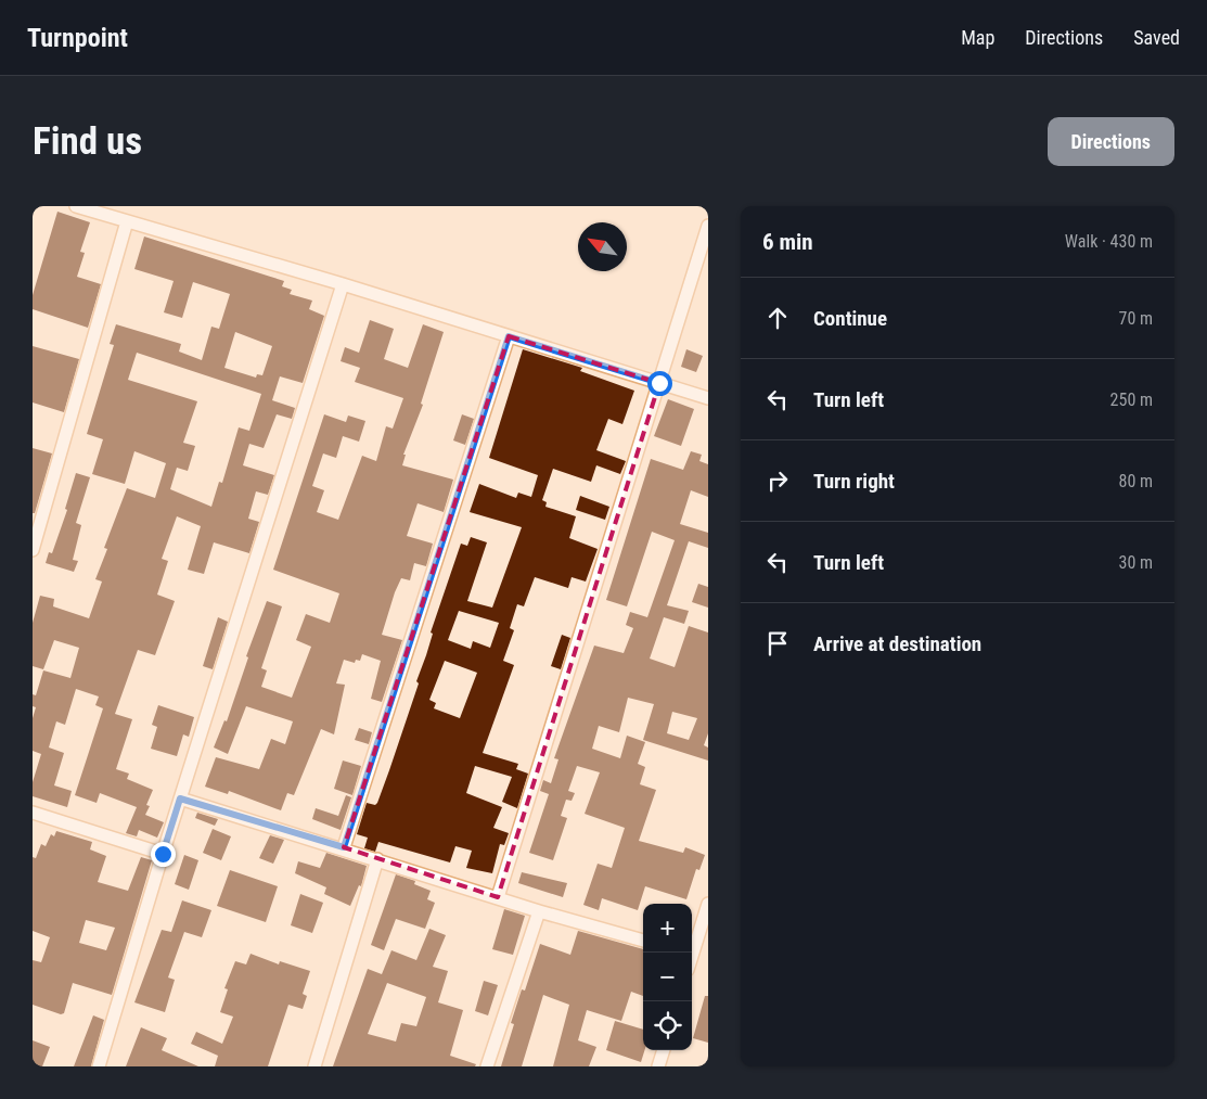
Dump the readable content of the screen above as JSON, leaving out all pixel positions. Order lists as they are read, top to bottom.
{
  "north": "top left",
  "page": {
    "header": "Turnpoint",
    "nav": ["Map", "Directions", "Saved"],
    "buttons": "Directions",
    "title": "Find us",
    "heading": ["6 min", "Walk · 430 m"],
    "list": [
      ["Continue", "70 m"],
      ["Turn left", "250 m"],
      ["Turn right", "80 m"],
      ["Turn left", "30 m"],
      "Arrive at destination"
    ],
    "map_buttons": ["+", "−"]
  }
}
